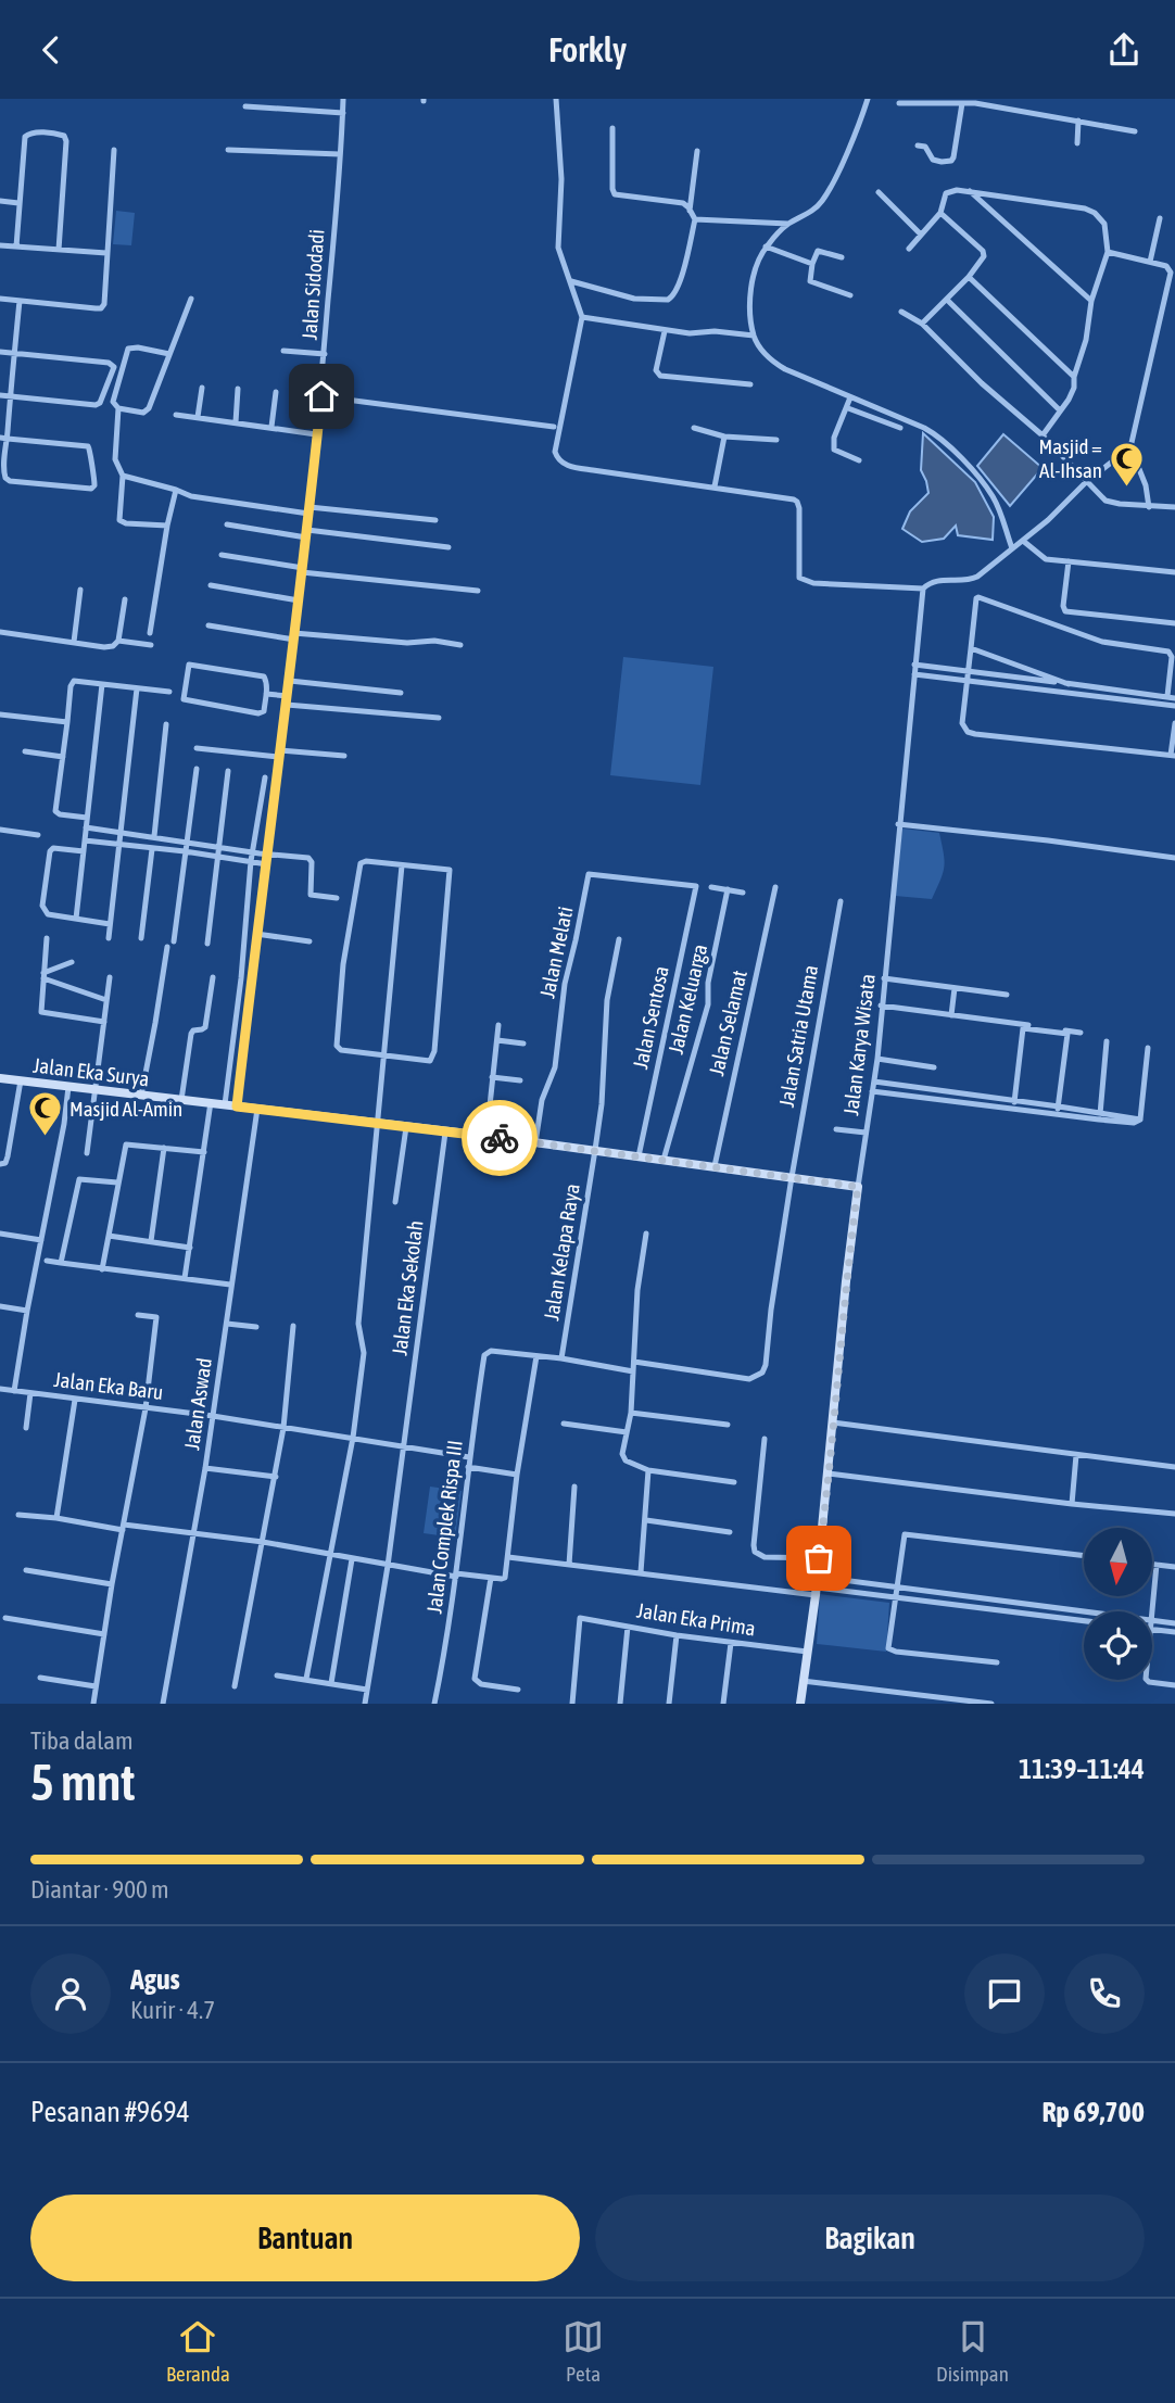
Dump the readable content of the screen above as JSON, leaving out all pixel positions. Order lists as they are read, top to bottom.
{
  "streets": {
    "street": [
      "Jalan Sidodadi",
      "Jalan Melati",
      "Jalan Keluarga",
      "Jalan Sentosa",
      "Jalan Selamat",
      "Jalan Satria Utama",
      "Jalan Karya Wisata",
      "Jalan Eka Surya",
      "Jalan Kelapa Raya",
      "Jalan Eka Sekolah",
      "Jalan Eka Baru",
      "Jalan Aswad",
      "Jalan Complek Rispa III",
      "Jalan Eka Prima"
    ]
  },
  "crossings": [
    ["Jalan Sidodadi", "Jalan Eka Surya"],
    ["Jalan Melati", "Jalan Sentosa"],
    ["Jalan Melati", "Jalan Eka Surya"],
    ["Jalan Keluarga", "Jalan Eka Surya"],
    ["Jalan Sentosa", "Jalan Eka Surya"],
    ["Jalan Selamat", "Jalan Eka Surya"],
    ["Jalan Satria Utama", "Jalan Eka Surya"],
    ["Jalan Karya Wisata", "Jalan Eka Surya"],
    ["Jalan Karya Wisata", "Jalan Eka Prima"],
    ["Jalan Eka Surya", "Jalan Kelapa Raya"],
    ["Jalan Eka Surya", "Jalan Eka Sekolah"],
    ["Jalan Eka Surya", "Jalan Aswad"],
    ["Jalan Eka Sekolah", "Jalan Eka Baru"],
    ["Jalan Eka Baru", "Jalan Aswad"],
    ["Jalan Eka Baru", "Jalan Complek Rispa III"]
  ],
  "places": {
    "mosque": ["Masjid = Al-Ihsan", "Masjid Al-Amin"]
  },
  "north": "bottom",
  "page": {
    "header": "Forkly",
    "heading": ["5 mnt", "Tiba dalam", "11:39–11:44"],
    "panel": [
      "Agus",
      "Kurir · 4.7",
      "Pesanan #9694",
      "Rp 69,700"
    ],
    "bar": "Diantar · 900 m",
    "buttons": ["Bantuan", "Bagikan"],
    "tabs": ["Beranda", "Peta", "Disimpan"]
  }
}
